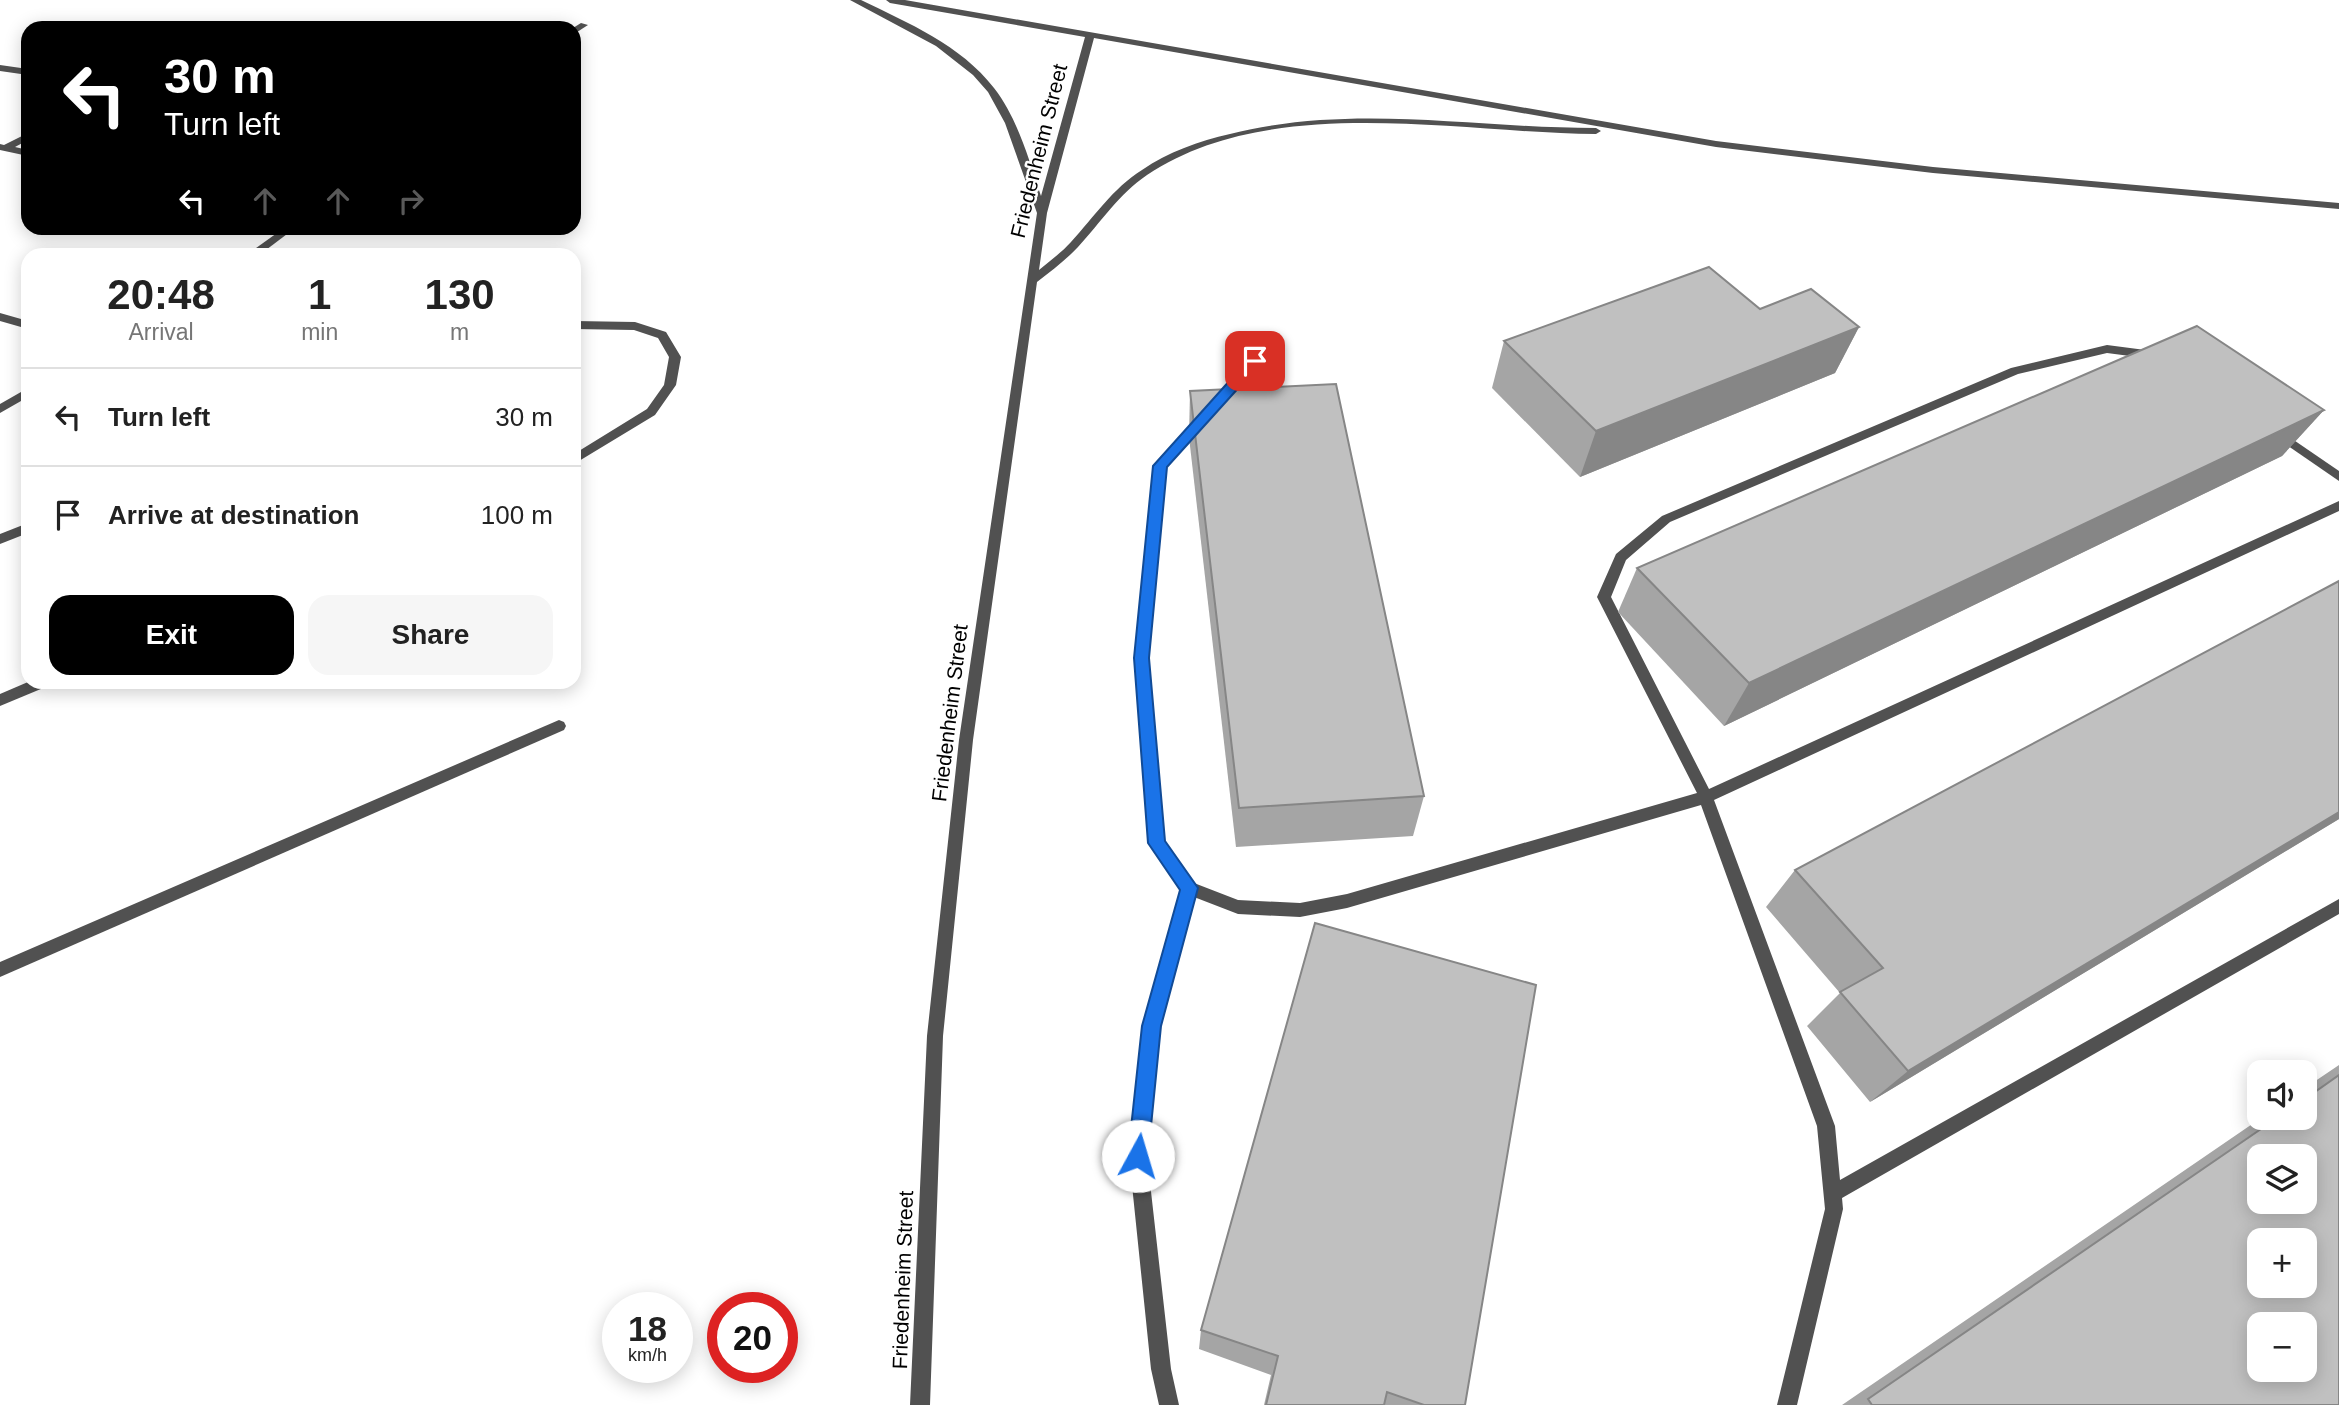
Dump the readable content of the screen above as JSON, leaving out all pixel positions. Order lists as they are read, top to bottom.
{
  "streets": {
    "street": ["Friedenheim Street"]
  },
  "page": {
    "turn": ["30 m", "Turn left"],
    "eta": [
      "20:48",
      "Arrival",
      "1",
      "min",
      "130",
      "m"
    ],
    "list": [
      {
        "name": "Turn left",
        "value": "30 m"
      },
      {
        "name": "Arrive at destination",
        "value": "100 m"
      }
    ],
    "buttons": ["Exit", "Share"],
    "map_buttons": ["+", "−"],
    "speed": "18 km/h",
    "limit": "20"
  }
}
